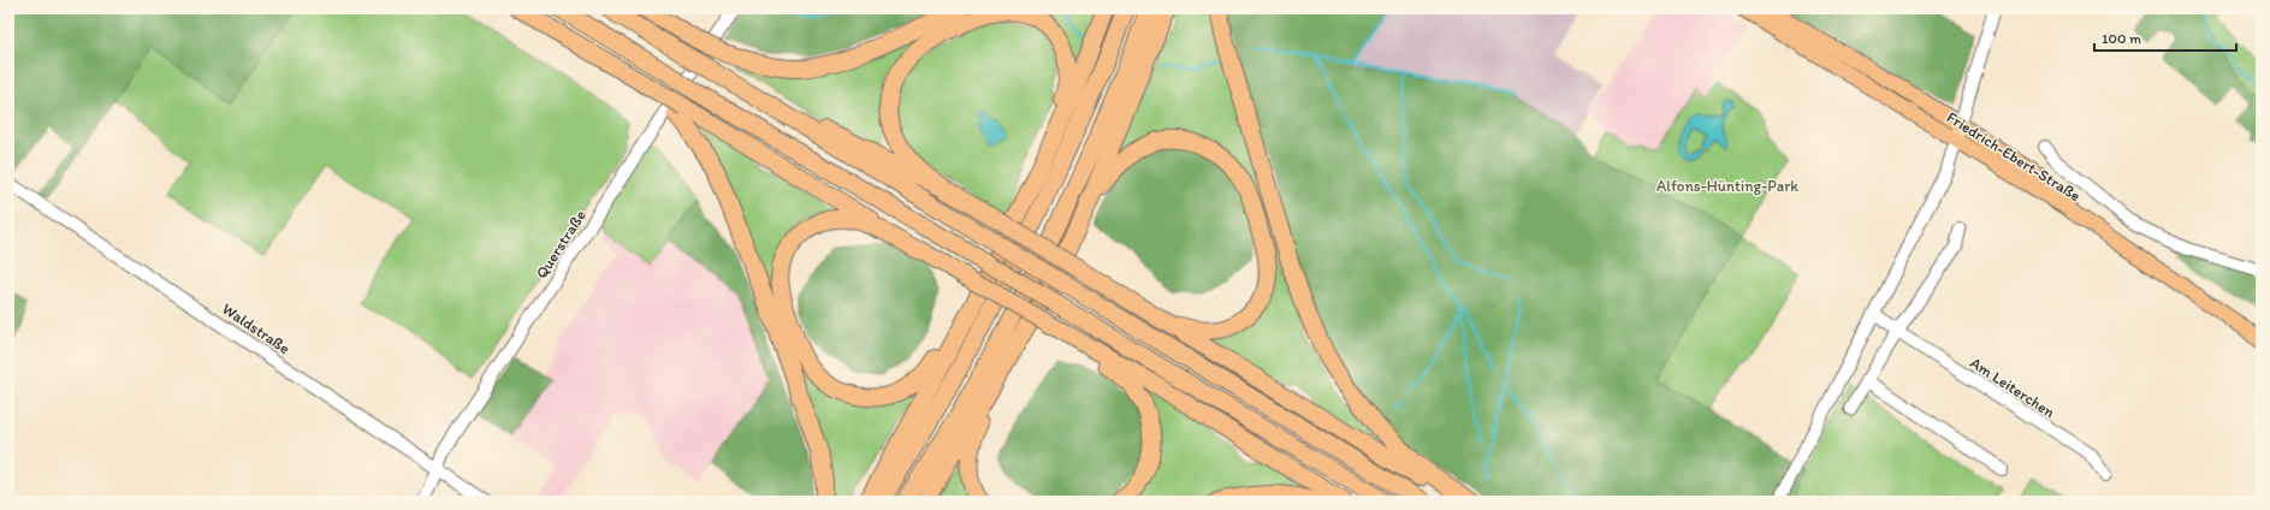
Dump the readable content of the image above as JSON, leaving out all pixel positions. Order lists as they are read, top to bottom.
{
  "streets": {
    "main road": ["Friedrich-Ebert-Straße"],
    "street": ["Querstraße", "Waldstraße", "Am Leiterchen"]
  },
  "crossings": [
    ["Querstraße", "Waldstraße"]
  ],
  "parks": ["Alfons-Hünting-Park"],
  "scale_bar": "100 m"
}
